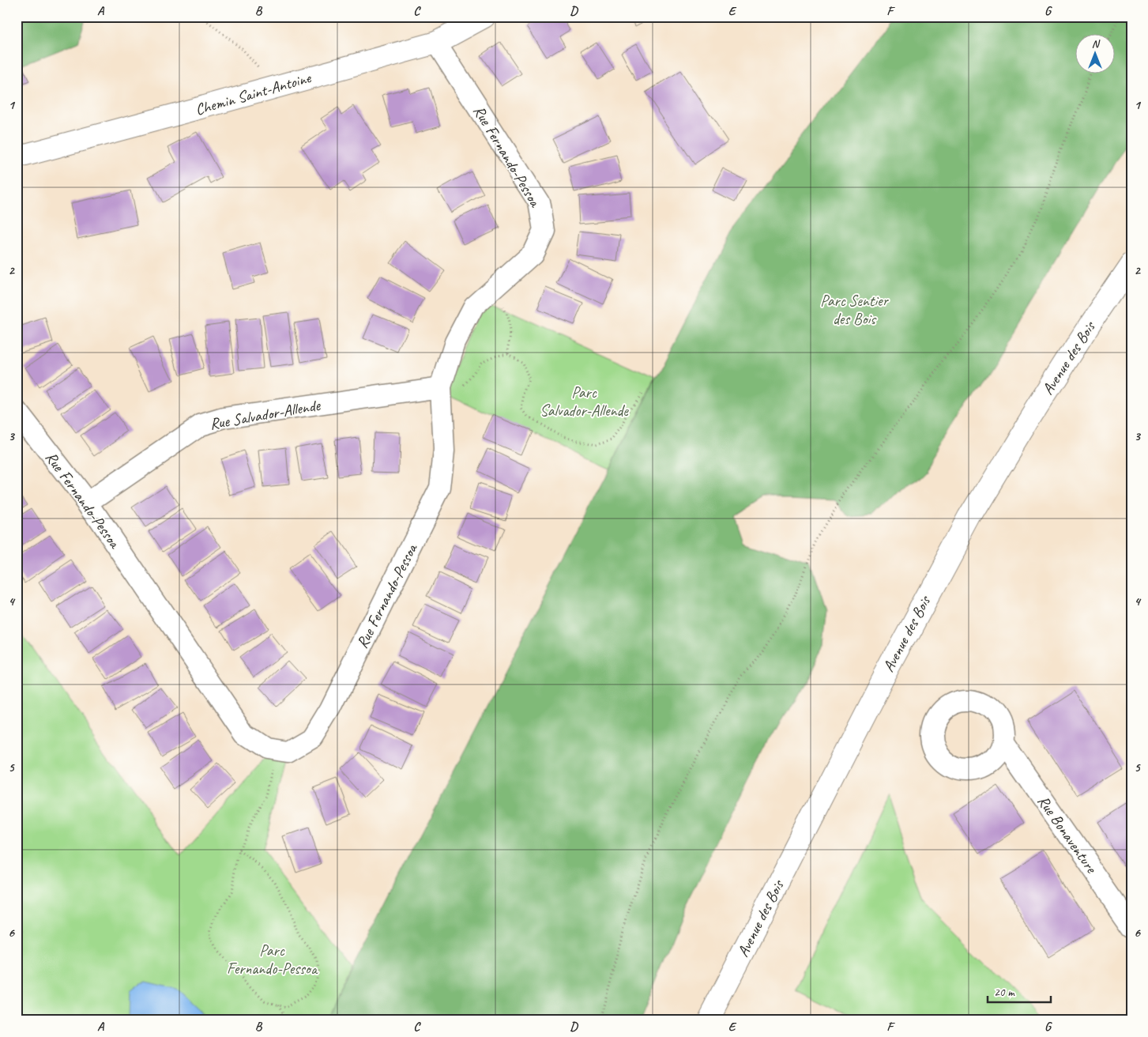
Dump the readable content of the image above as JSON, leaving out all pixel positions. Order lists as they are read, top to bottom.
{
  "streets": {
    "street": [
      "Chemin Saint-Antoine",
      "Rue Fernando-Pessoa",
      "Avenue des Bois",
      "Rue Salvador-Allende",
      "Rue Bonaventure"
    ]
  },
  "crossings": [
    ["Chemin Saint-Antoine", "Rue Fernando-Pessoa"],
    ["Rue Fernando-Pessoa", "Rue Salvador-Allende"]
  ],
  "parks": ["Parc Sentier des Bois", "Parc Salvador-Allende", "Parc Fernando-Pessoa"],
  "scale_bar": "20 m",
  "north": "top",
  "grid": {
    "columns": [
      "A",
      "B",
      "C",
      "D",
      "E",
      "F",
      "G"
    ],
    "rows": [
      "1",
      "2",
      "3",
      "4",
      "5",
      "6"
    ]
  }
}
